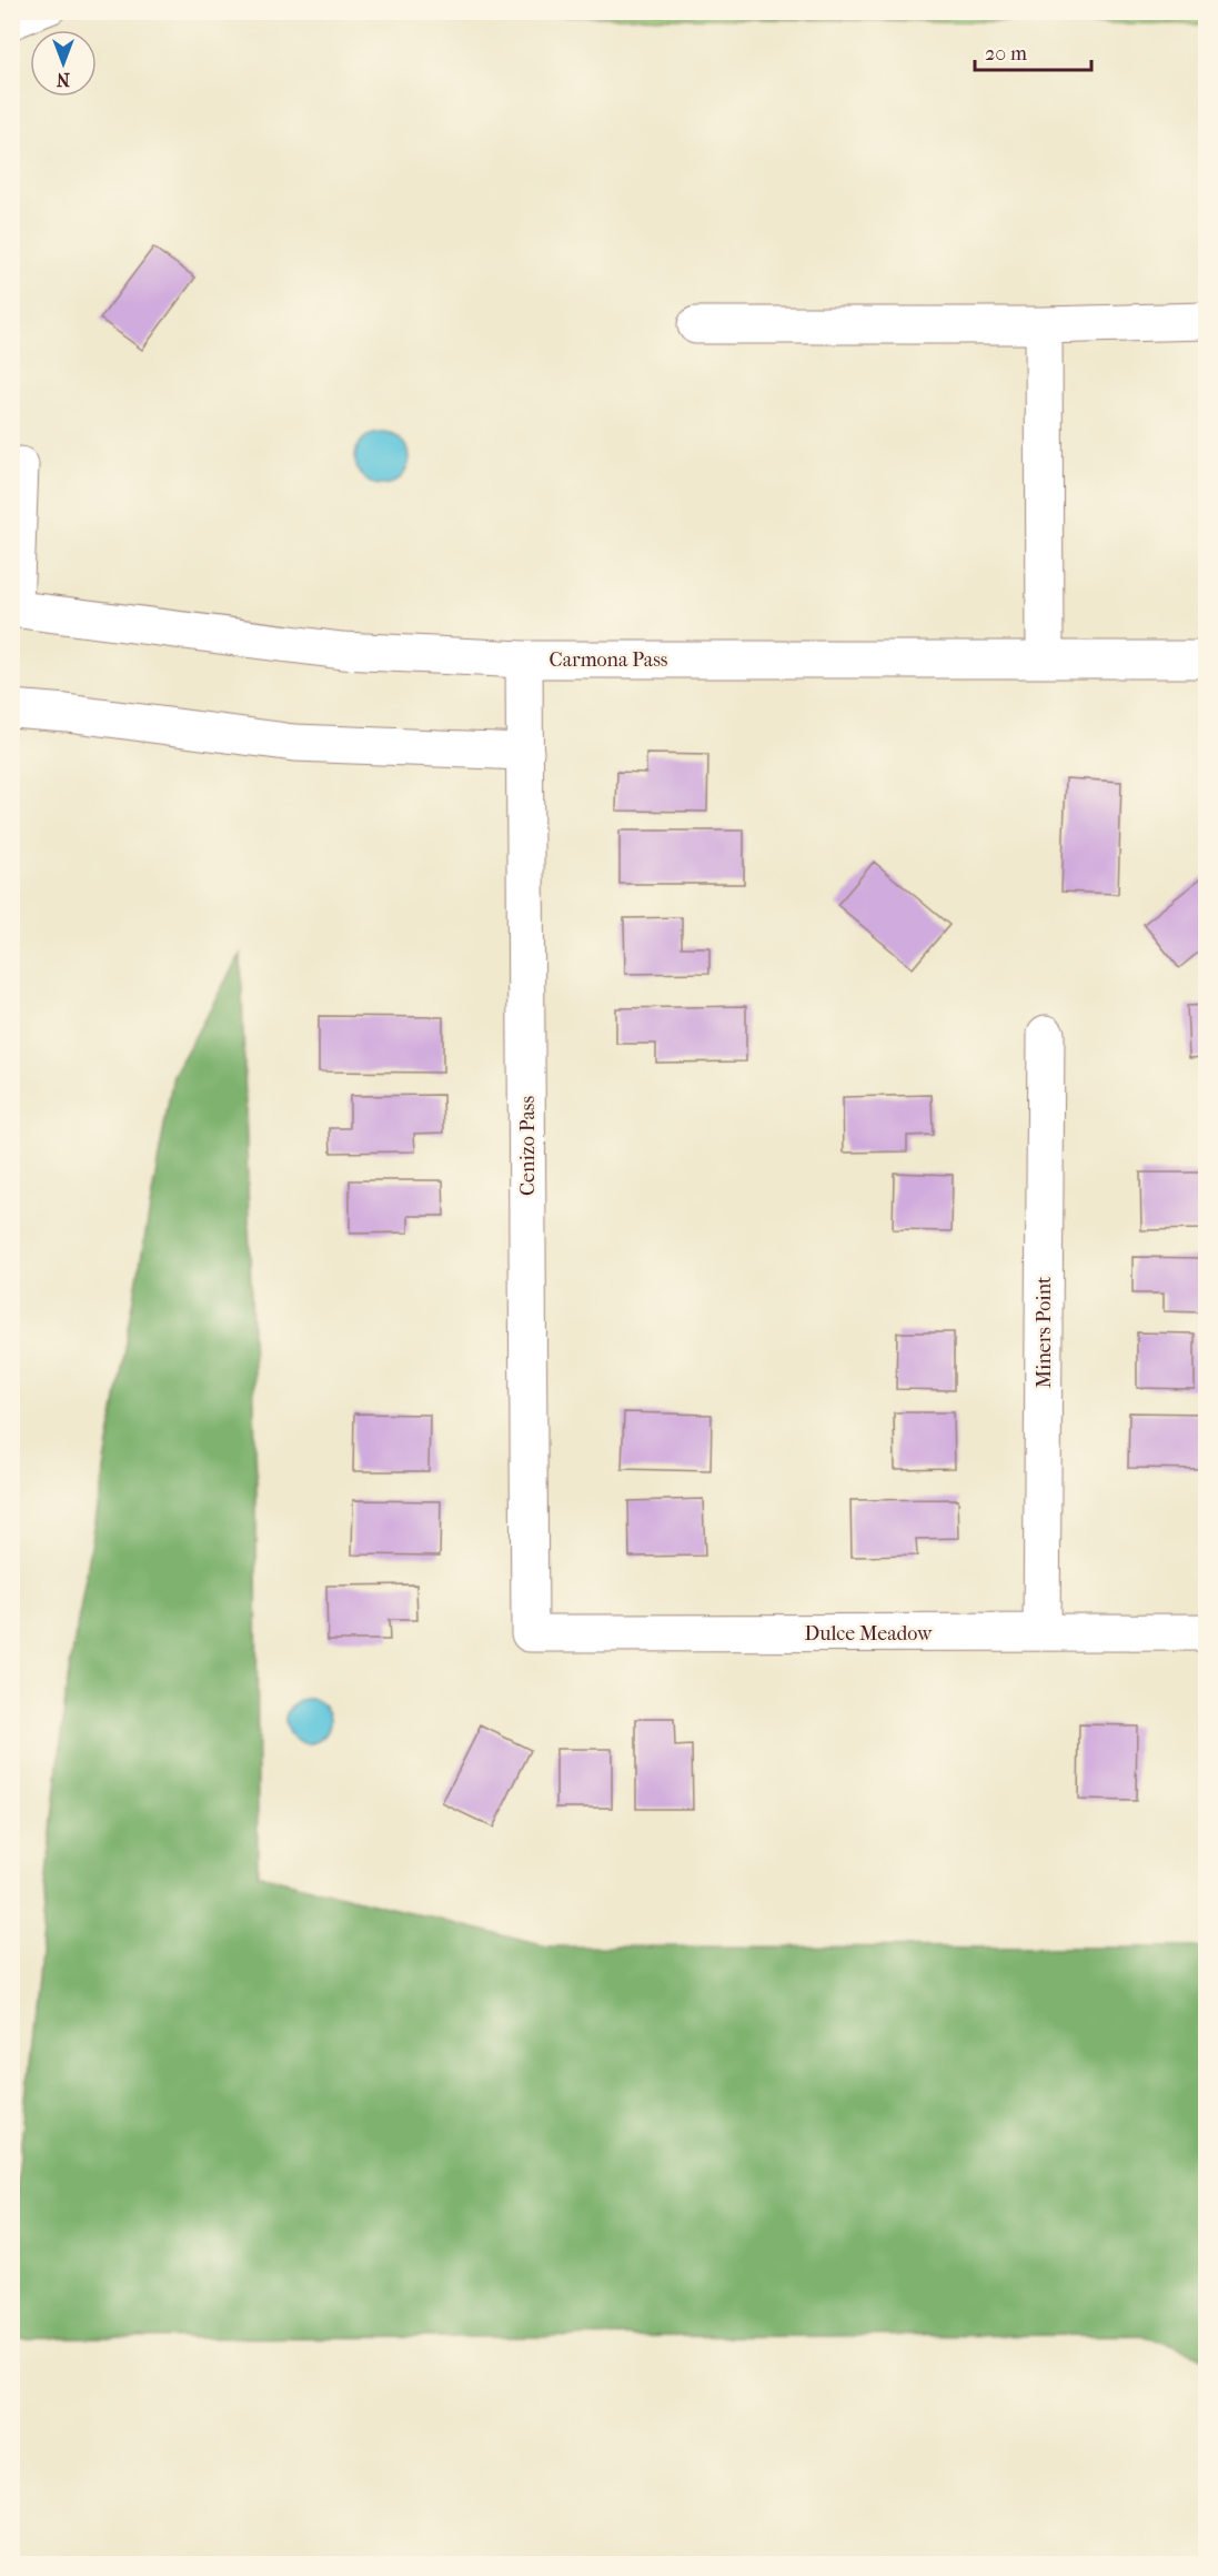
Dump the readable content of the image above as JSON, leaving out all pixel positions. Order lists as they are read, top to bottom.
{
  "streets": {
    "street": [
      "Carmona Pass",
      "Cenizo Pass",
      "Miners Point",
      "Dulce Meadow"
    ]
  },
  "crossings": [
    ["Carmona Pass", "Cenizo Pass"],
    ["Cenizo Pass", "Dulce Meadow"],
    ["Miners Point", "Dulce Meadow"]
  ],
  "scale_bar": "20 m",
  "north": "bottom"
}
